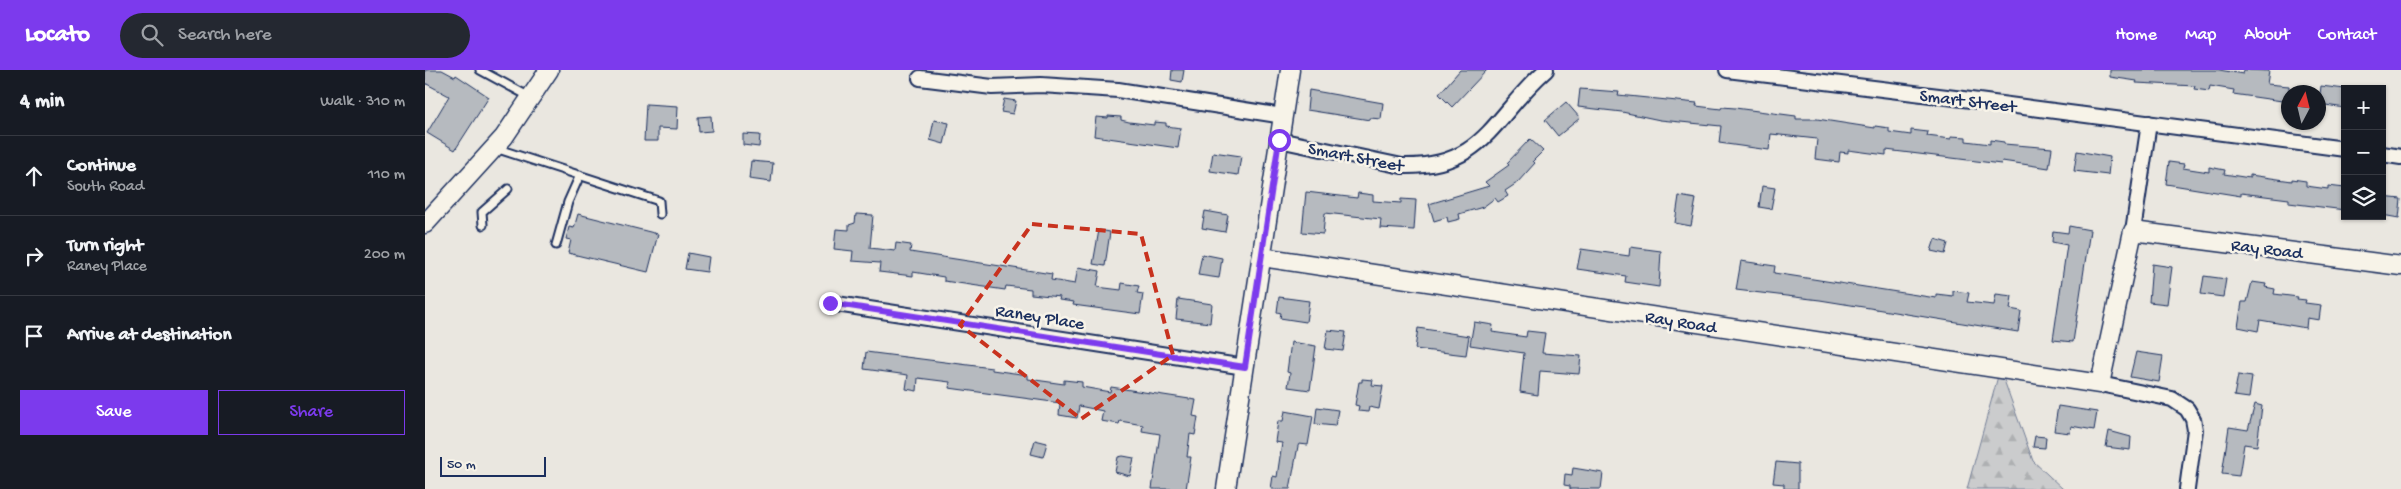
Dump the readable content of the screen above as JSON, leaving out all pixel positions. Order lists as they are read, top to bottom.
{
  "streets": {
    "street": ["Smart Street", "Ray Road", "Raney Place"]
  },
  "scale_bar": "50 m",
  "north": "top",
  "page": {
    "header": "Locato",
    "search": "Search here",
    "nav": [
      "Home",
      "Map",
      "About",
      "Contact"
    ],
    "heading": ["4 min", "Walk · 310 m"],
    "map_buttons": ["+", "−"],
    "list": [
      ["Continue", "South Road", "110 m"],
      ["Turn right", "Raney Place", "200 m"],
      "Arrive at destination"
    ],
    "buttons": ["Save", "Share"],
    "scale": "50 m"
  }
}
